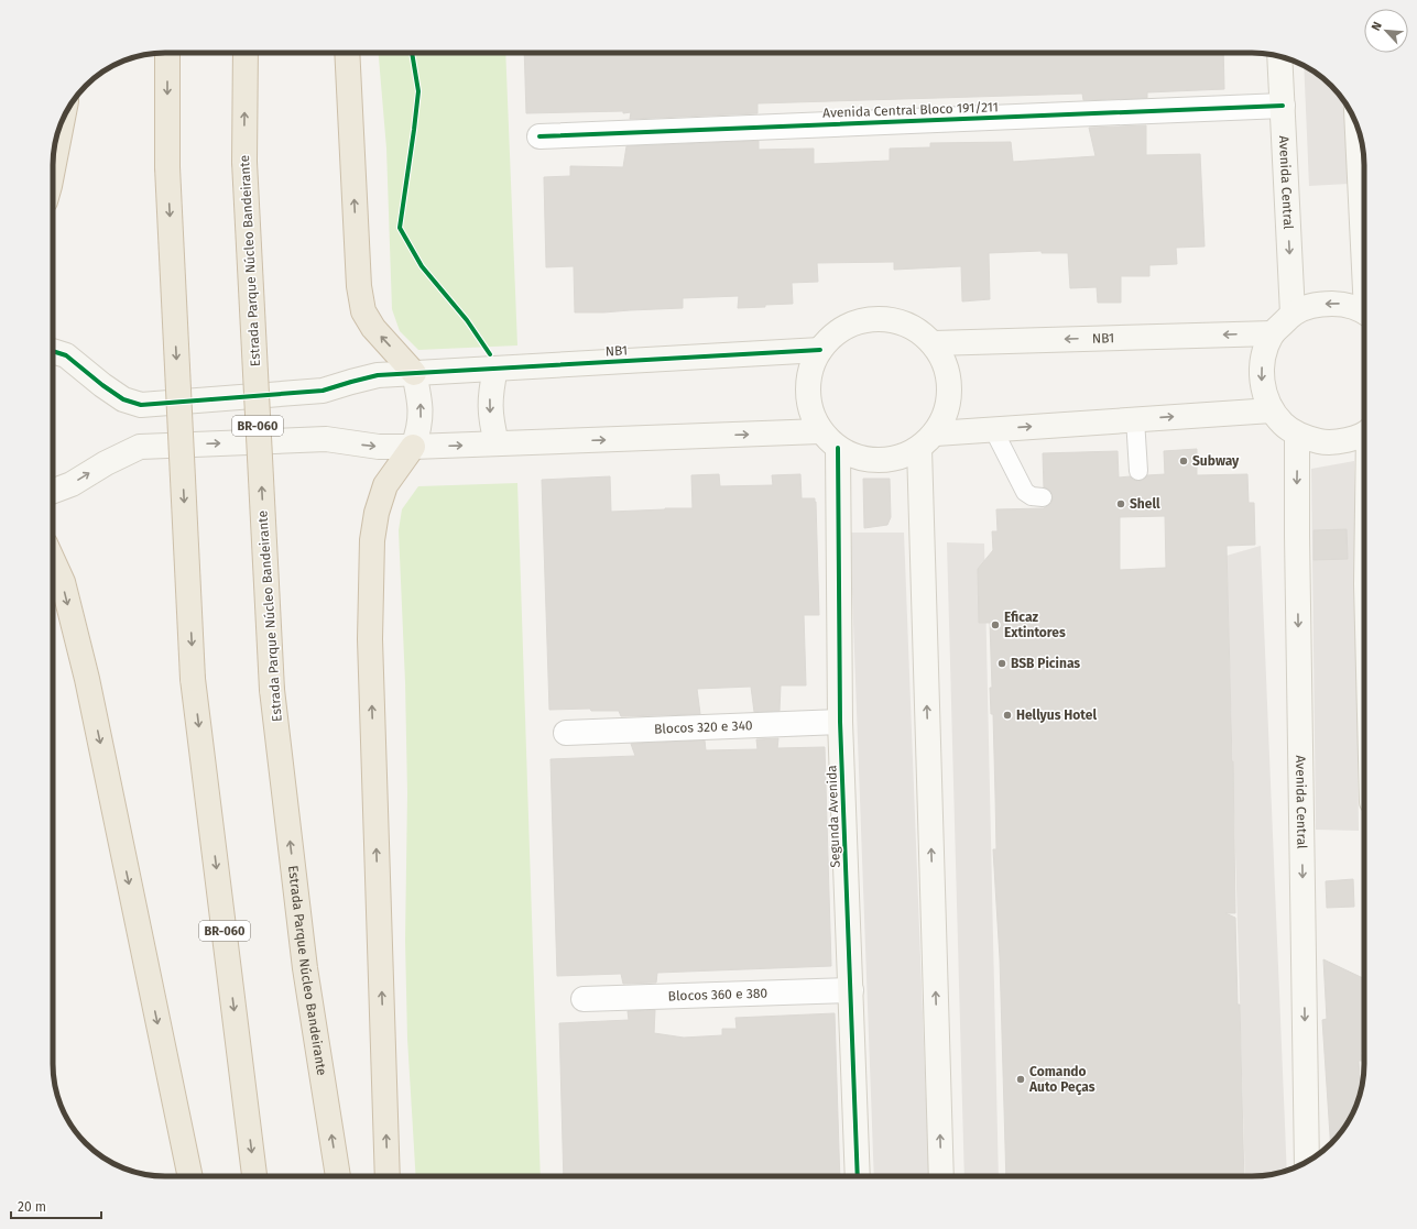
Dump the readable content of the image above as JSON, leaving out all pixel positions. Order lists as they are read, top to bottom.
{
  "streets": {
    "highway": ["Estrada Parque Núcleo Bandeirante", "BR-060"],
    "street": [
      "Avenida Central Bloco 191/211",
      "Avenida Central",
      "NB1",
      "Blocos 320 e 340",
      "Segunda Avenida",
      "Blocos 360 e 380"
    ]
  },
  "crossings": [
    ["Avenida Central Bloco 191/211", "Avenida Central"],
    ["NB1", "Segunda Avenida"],
    ["Blocos 320 e 340", "Segunda Avenida"],
    ["Segunda Avenida", "Blocos 360 e 380"]
  ],
  "one_way": ["Avenida Central"],
  "places": [
    "Subway",
    "Shell",
    "Eficaz Extintores",
    "BSB Picinas",
    "Hellyus Hotel",
    "Comando Auto Peças"
  ],
  "scale_bar": "20 m",
  "north": "top left"
}
